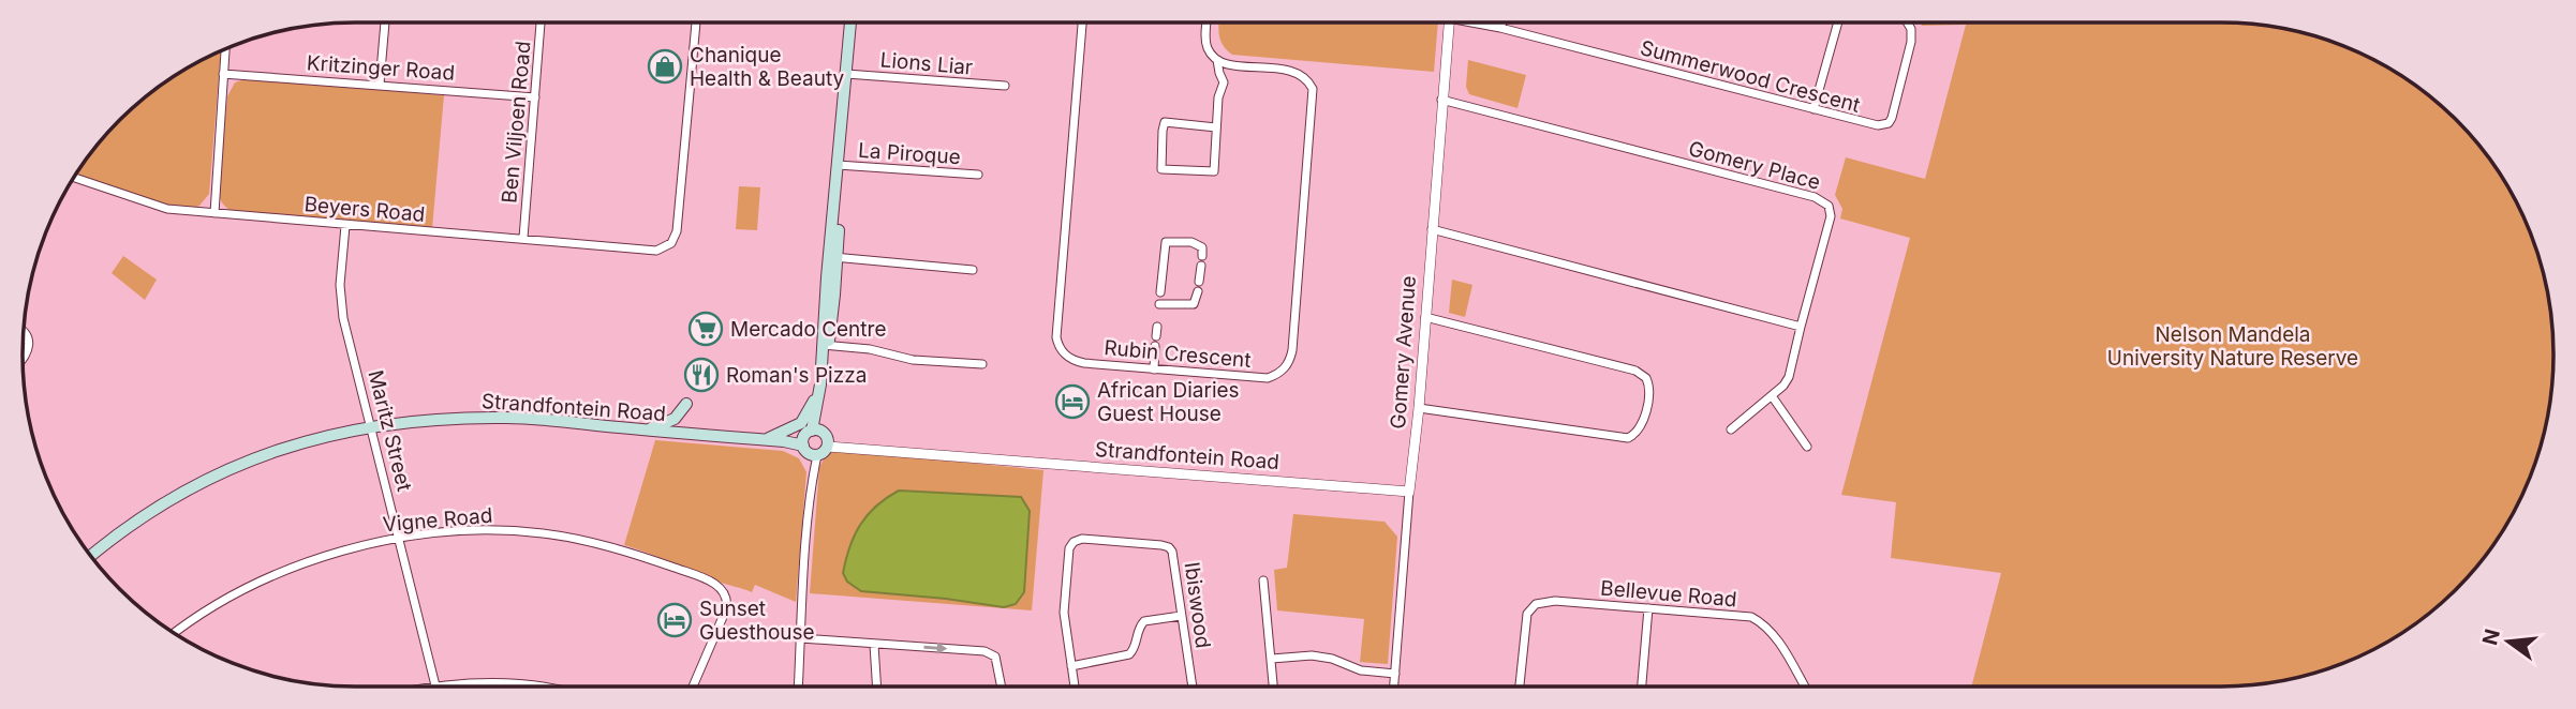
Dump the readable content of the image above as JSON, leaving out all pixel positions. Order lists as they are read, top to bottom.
{
  "streets": {
    "main road": ["Strandfontein Road"],
    "street": [
      "Lions Liar",
      "Kritzinger Road",
      "Summerwood Crescent",
      "Ben Viljoen Road",
      "La Piroque",
      "Gomery Place",
      "Beyers Road",
      "Gomery Avenue",
      "Rubin Crescent",
      "Maritz Street",
      "Vigne Road",
      "Bellevue Road",
      "Ibiswood"
    ]
  },
  "crossings": [
    ["Kritzinger Road", "Ben Viljoen Road"],
    ["Ben Viljoen Road", "Beyers Road"],
    ["Gomery Place", "Gomery Avenue"],
    ["Beyers Road", "Maritz Street"],
    ["Gomery Avenue", "Strandfontein Road"],
    ["Strandfontein Road", "Maritz Street"],
    ["Maritz Street", "Vigne Road"]
  ],
  "parks": ["Nelson Mandela University Nature Reserve"],
  "places": {
    "shop": ["Chanique Health & Beauty"],
    "supermarket": ["Mercado Centre"],
    "restaurant": ["Roman's Pizza"],
    "hotel": ["African Diaries Guest House", "Sunset Guesthouse"]
  },
  "north": "left"
}
